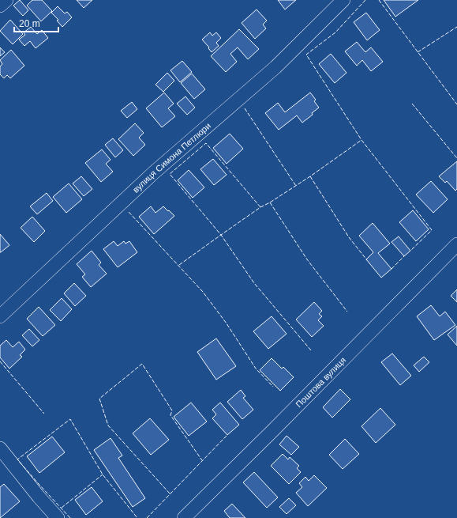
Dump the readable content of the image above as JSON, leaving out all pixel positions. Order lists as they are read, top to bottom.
{
  "streets": {
    "street": ["вулиця Симона Петлюри", "Поштова вулиця"]
  },
  "scale_bar": "20 m"
}
